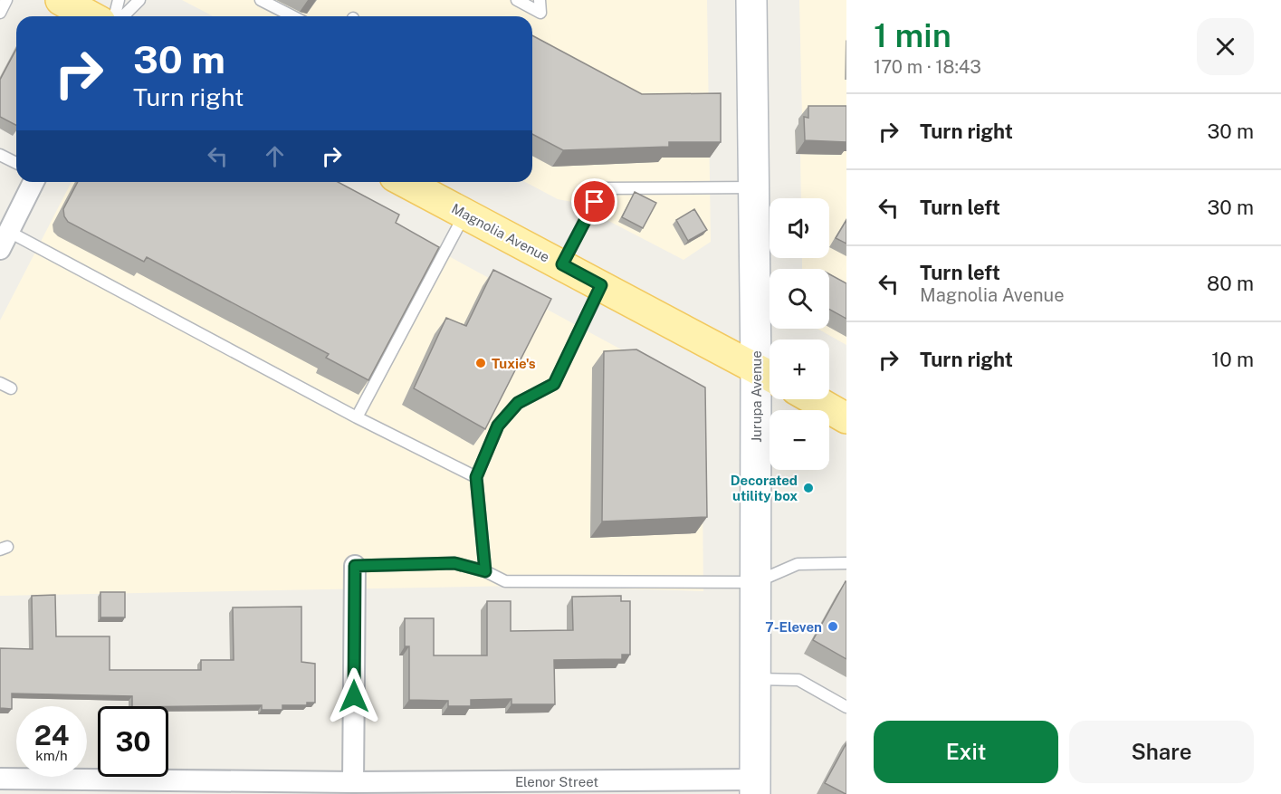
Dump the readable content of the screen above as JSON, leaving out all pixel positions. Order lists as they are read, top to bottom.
{
  "streets": {
    "main road": ["Magnolia Avenue", "Jurupa Avenue"],
    "street": ["Elenor Street"]
  },
  "crossings": [
    ["Magnolia Avenue", "Jurupa Avenue"],
    ["Jurupa Avenue", "Elenor Street"]
  ],
  "places": ["Tuxie's", "Decorated utility box", "7-Eleven"],
  "page": {
    "heading": ["1 min", "170 m · 18:43"],
    "turn": ["30 m", "Turn right"],
    "list": [
      {
        "name": "Turn right",
        "value": "30 m"
      },
      {
        "name": "Turn left",
        "value": "30 m"
      },
      {
        "name": "Turn left",
        "note": "Magnolia Avenue",
        "value": "80 m"
      },
      {
        "name": "Turn right",
        "value": "10 m"
      }
    ],
    "map_buttons": ["+", "−"],
    "speed": "24 km/h",
    "limit": "30",
    "buttons": ["Exit", "Share"]
  }
}
